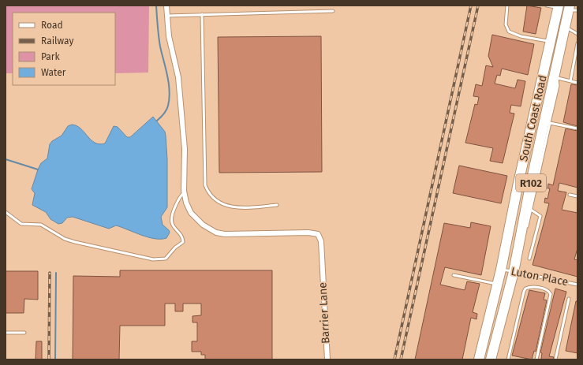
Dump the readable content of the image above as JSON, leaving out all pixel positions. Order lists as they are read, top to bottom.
{
  "streets": {
    "highway": ["South Coast Road", "R102"],
    "street": ["Barrier Lane"],
    "lane": ["Luton Place"]
  },
  "crossings": [
    ["South Coast Road", "Luton Place"]
  ],
  "legend": [
    "Road",
    "Railway",
    "Park",
    "Water"
  ]
}
